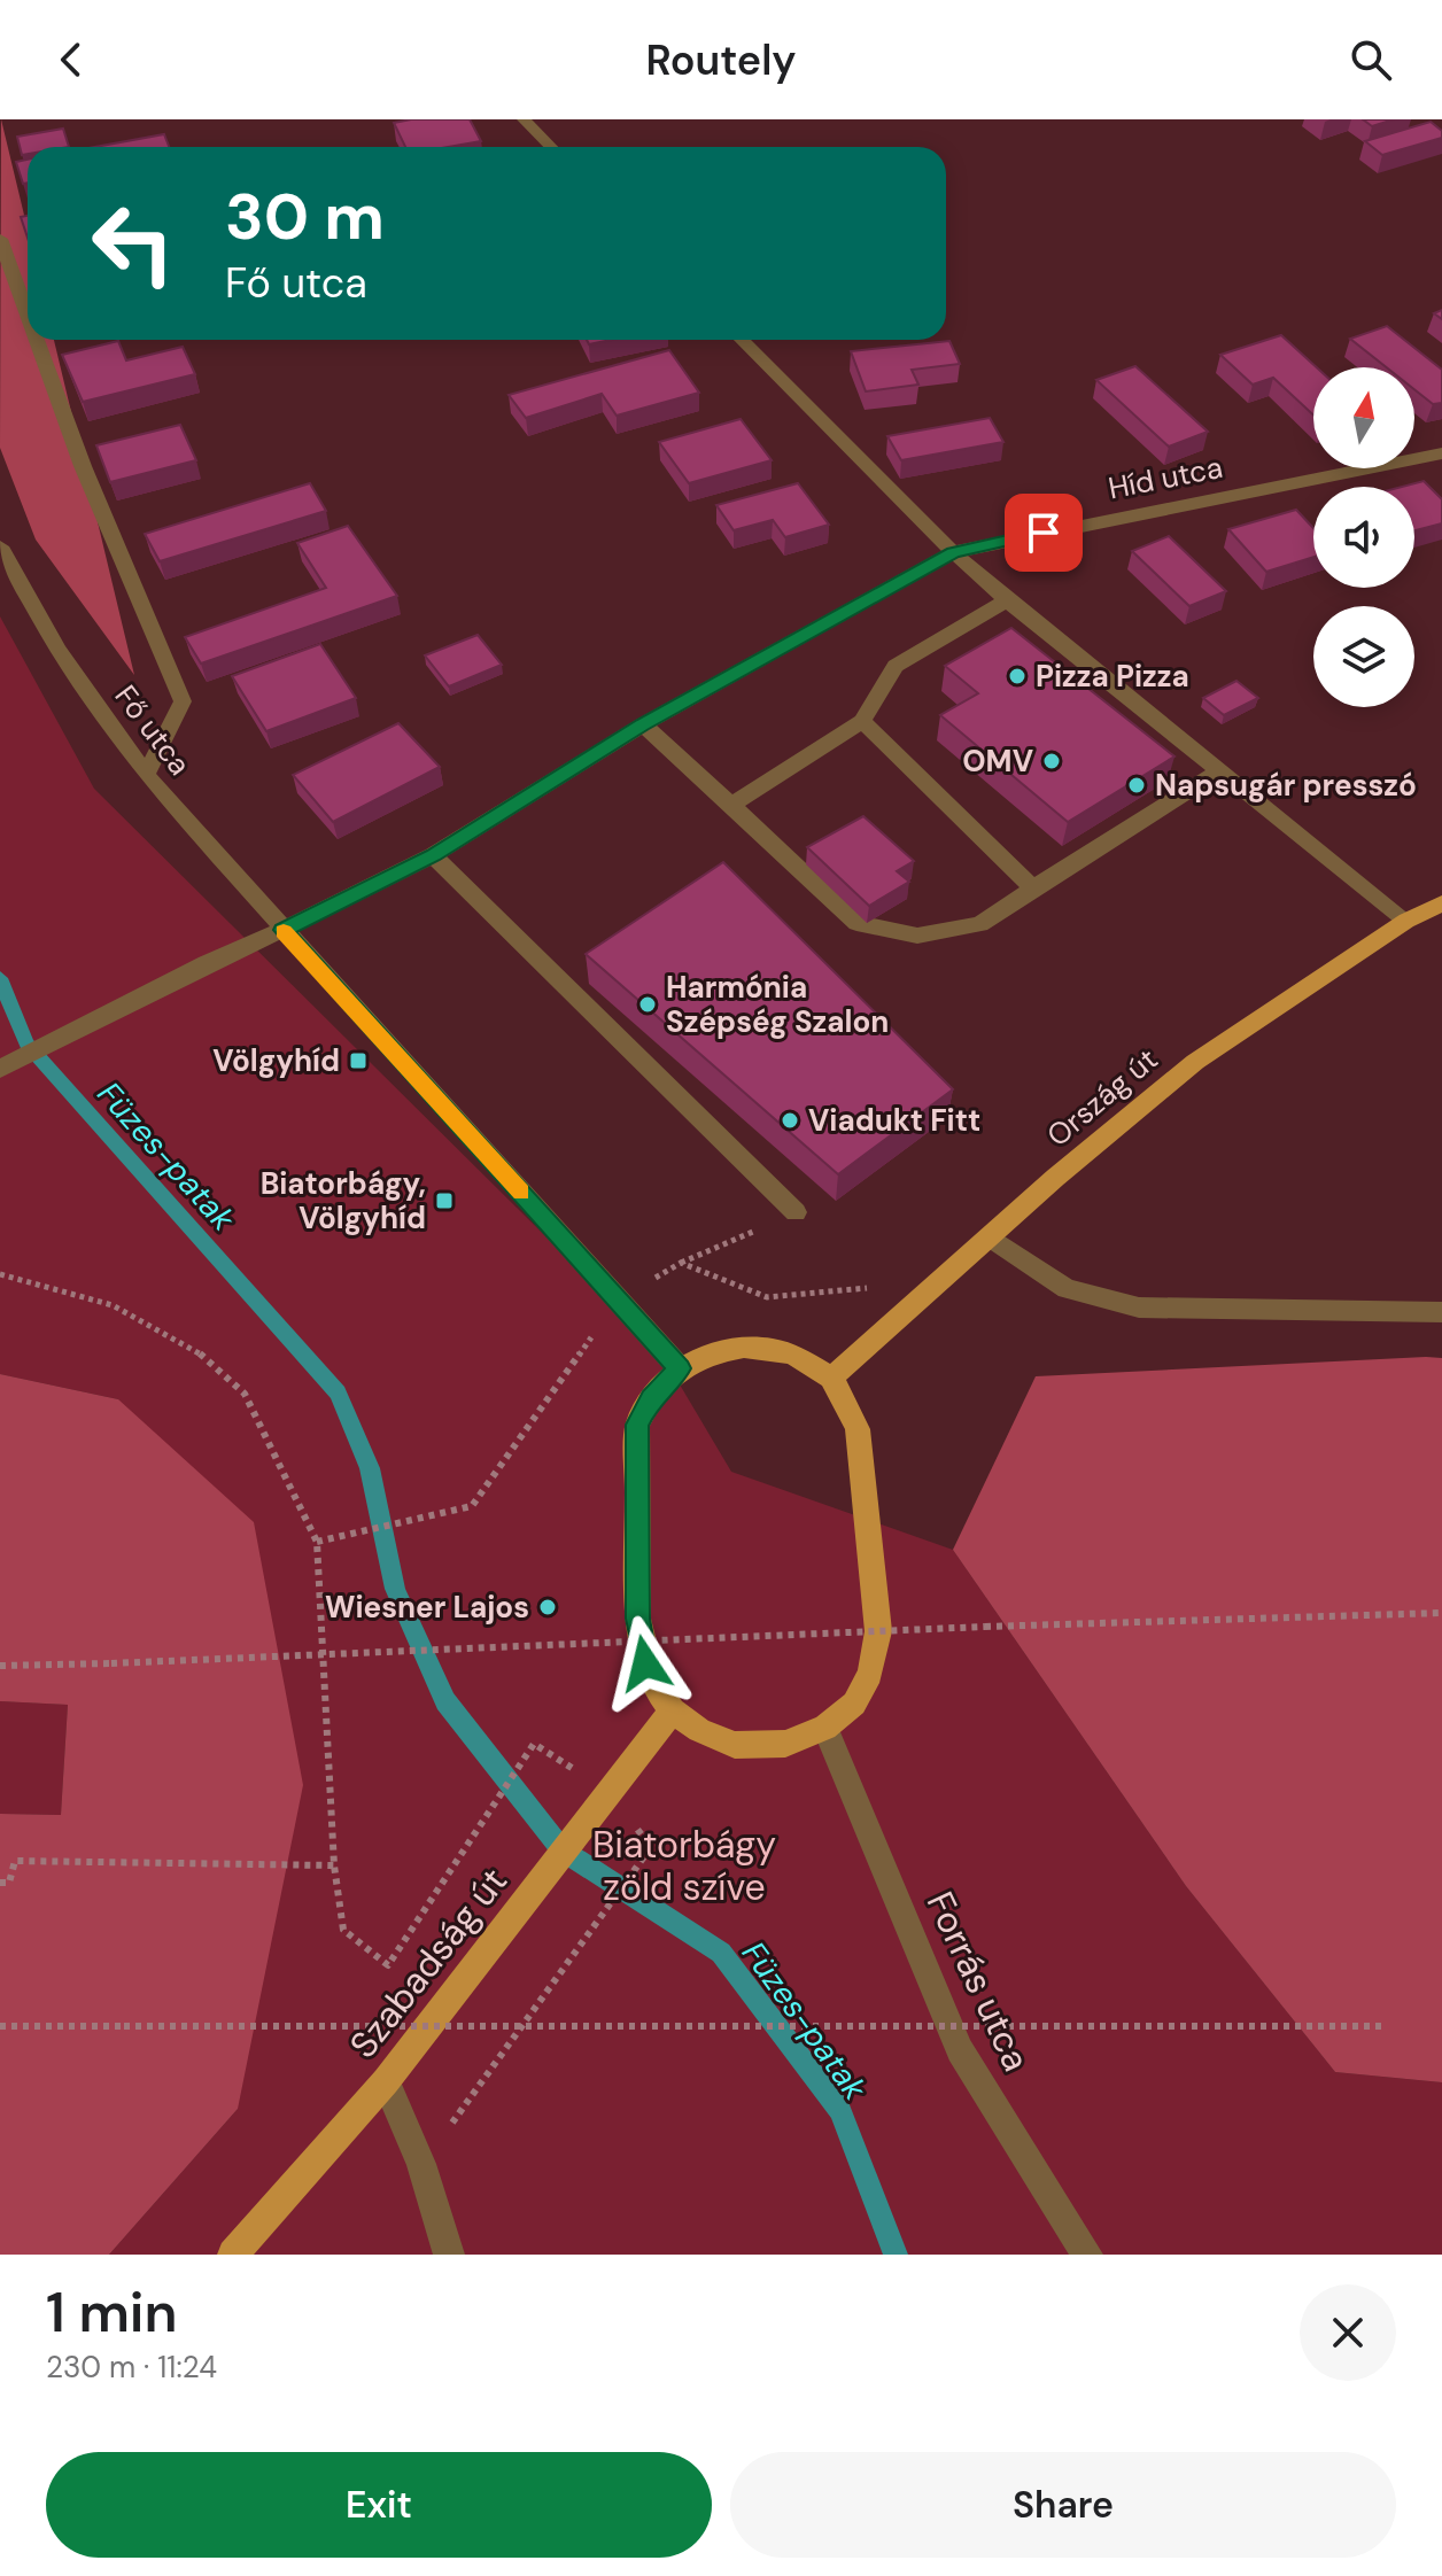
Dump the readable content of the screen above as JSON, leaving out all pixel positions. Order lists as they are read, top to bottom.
{
  "streets": {
    "main road": ["Ország út", "Szabadság út"],
    "street": ["Híd utca", "Fő utca", "Forrás utca"]
  },
  "crossings": [
    ["Híd utca", "Fő utca"]
  ],
  "water": ["Füzes-patak"],
  "parks": ["Biatorbágy zöld szíve"],
  "places": {
    "other": [
      "Pizza Pizza",
      "OMV",
      "Napsugár presszó",
      "Harmónia Szépség Szalon",
      "Viadukt Fitt",
      "Wiesner Lajos"
    ],
    "transit": ["Völgyhíd", "Biatorbágy, Völgyhíd"]
  },
  "north": "top",
  "page": {
    "header": "Routely",
    "turn": ["30 m", "Fő utca"],
    "heading": ["1 min", "230 m · 11:24"],
    "buttons": ["Exit", "Share"]
  }
}
